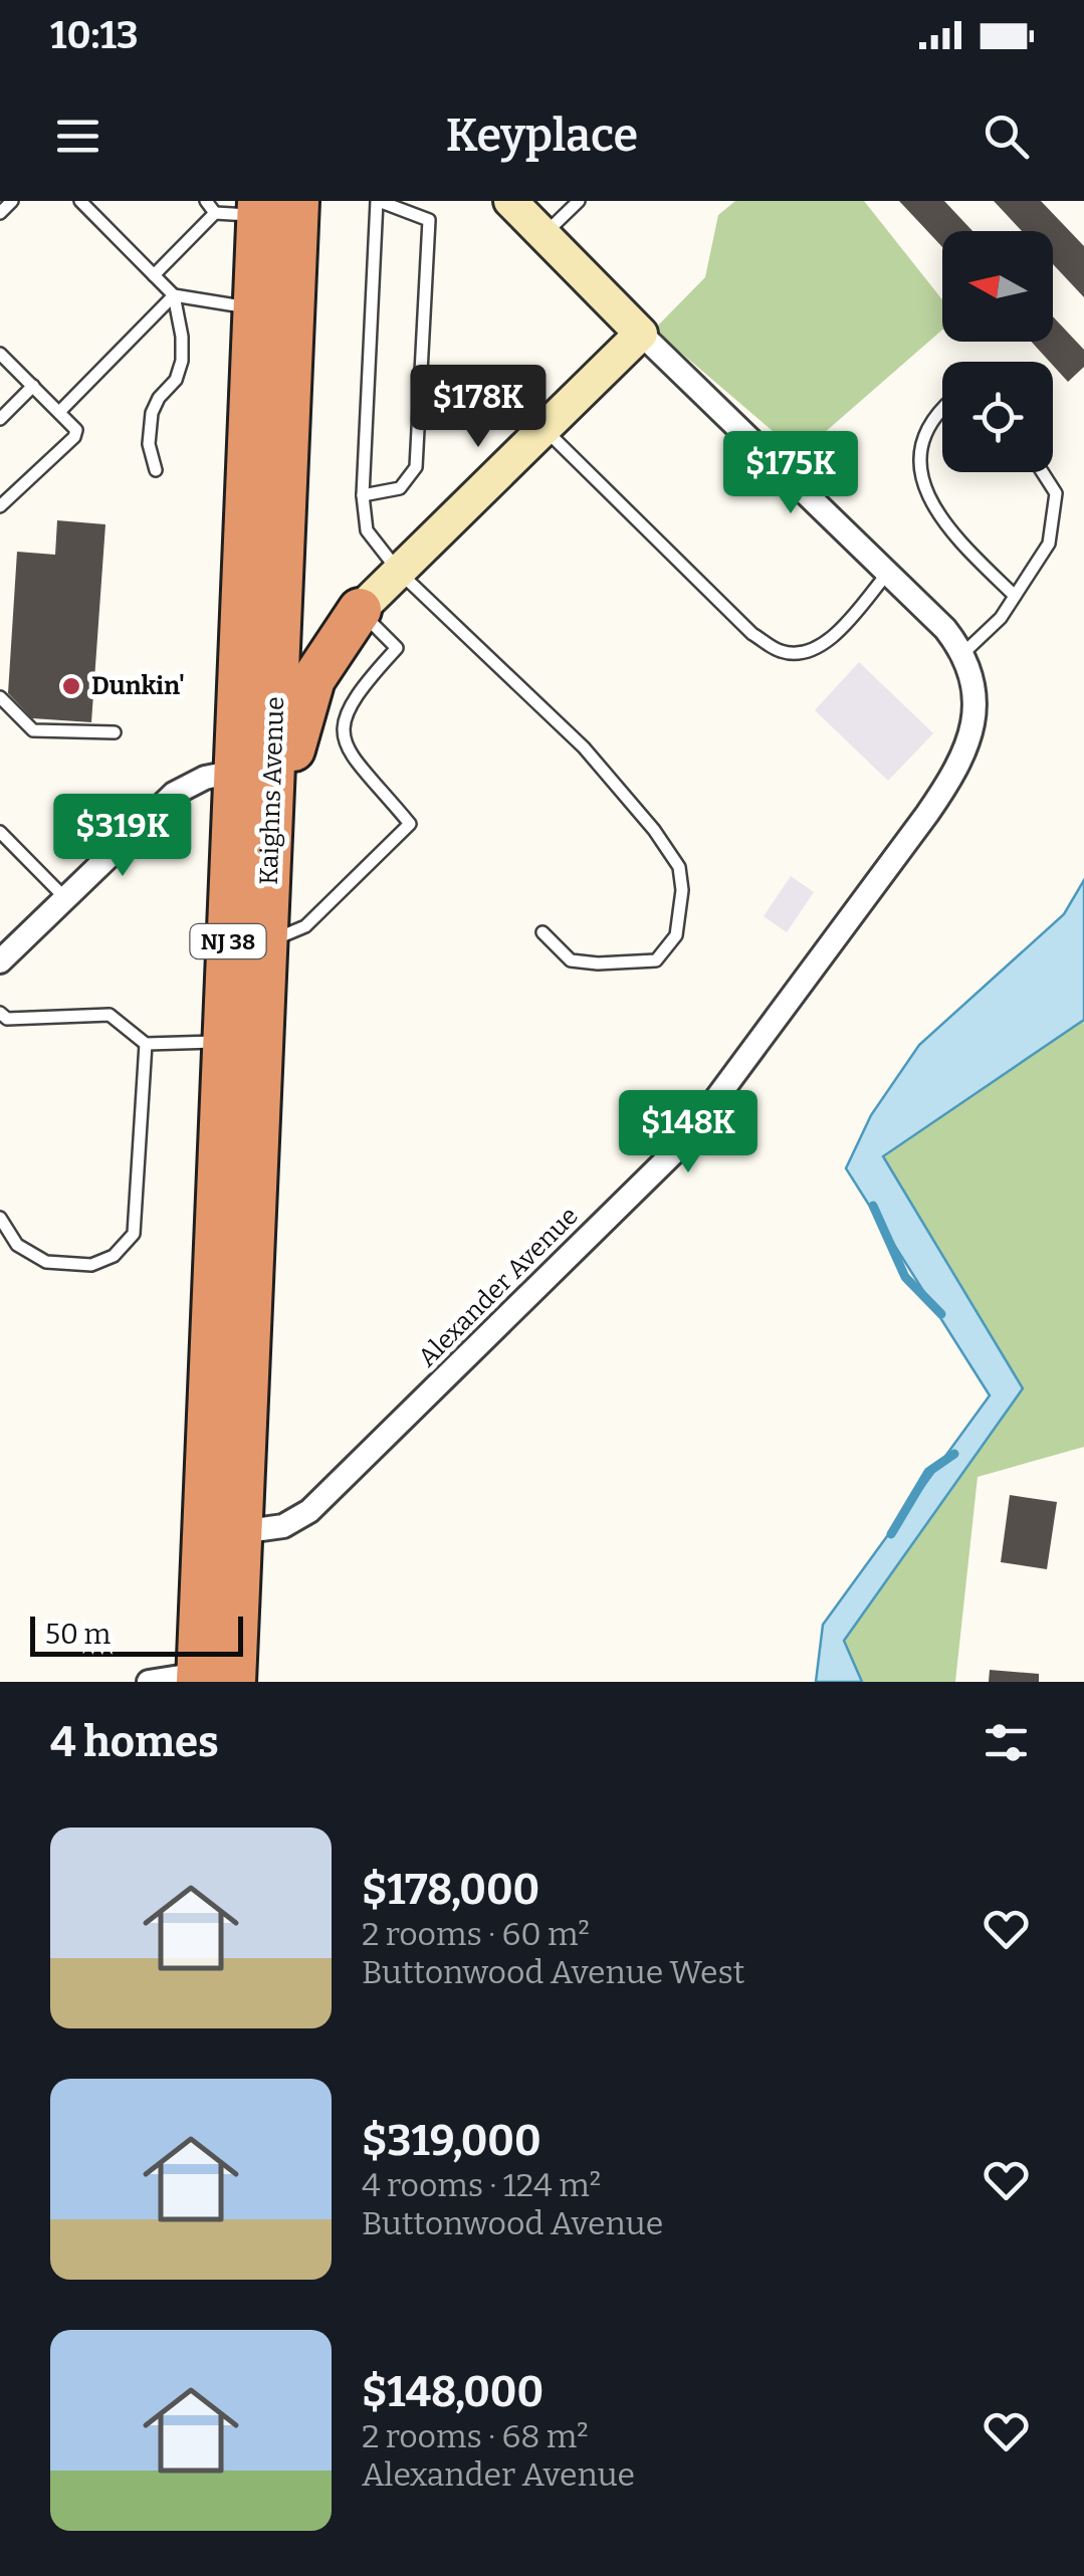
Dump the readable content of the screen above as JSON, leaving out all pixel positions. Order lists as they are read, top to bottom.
{
  "streets": {
    "highway": ["Kaighns Avenue", "NJ 38"],
    "street": ["Alexander Avenue"]
  },
  "crossings": [
    ["Kaighns Avenue", "Alexander Avenue"]
  ],
  "places": ["Dunkin'"],
  "scale_bar": "50 m",
  "north": "left",
  "page": {
    "status": "10:13",
    "header": "Keyplace",
    "price": [
      "$178K",
      "$175K",
      "$319K",
      "$148K"
    ],
    "scale": "50 m",
    "heading": "4 homes",
    "list": [
      {
        "name": "$178,000",
        "note": "2 rooms · 60 m² · Buttonwood Avenue West"
      },
      {
        "name": "$319,000",
        "note": "4 rooms · 124 m² · Buttonwood Avenue"
      },
      {
        "name": "$148,000",
        "note": "2 rooms · 68 m² · Alexander Avenue"
      }
    ]
  }
}
